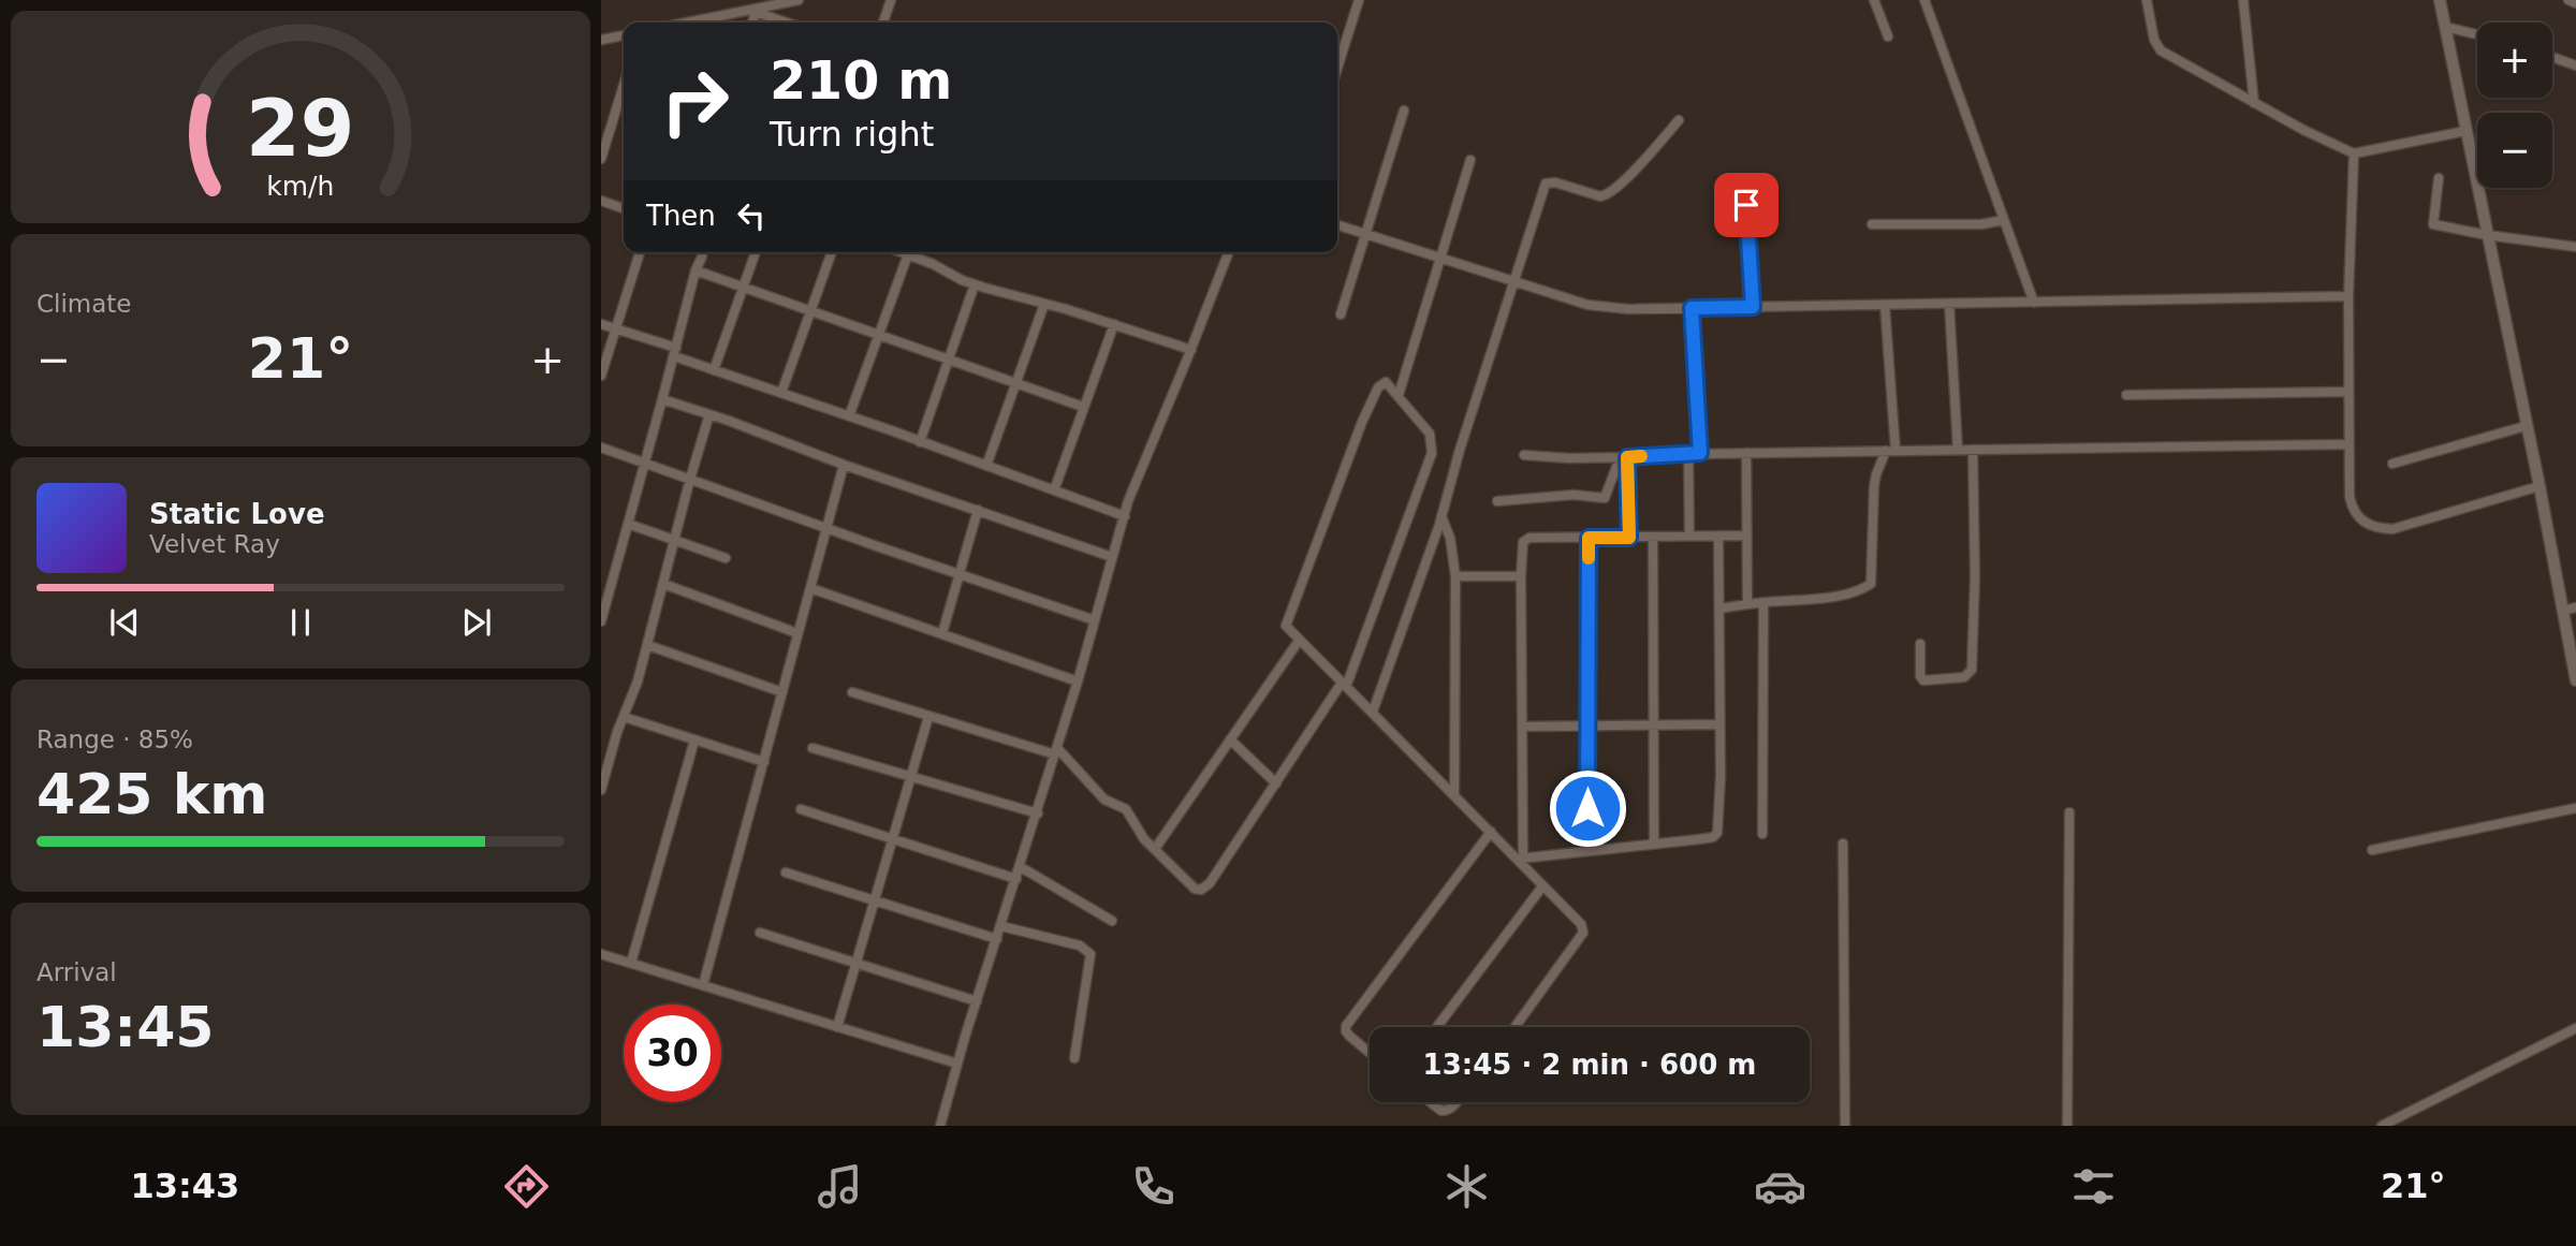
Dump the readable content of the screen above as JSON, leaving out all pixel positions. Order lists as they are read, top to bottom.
{
  "page": {
    "map_buttons": ["+", "−"],
    "turn": ["210 m", "Turn right"],
    "then": "Then",
    "tile": [
      "Climate",
      ["Range · 85%", "425 km"],
      ["Arrival", "13:45"]
    ],
    "heat": ["−", "21°", "+"],
    "song": ["Static Love", "Velvet Ray"],
    "limit": "30",
    "trip": "13:45 · 2 min · 600 m",
    "tabs": ["13:43", "21°"],
    "gauge": ["29", "km/h"]
  }
}
